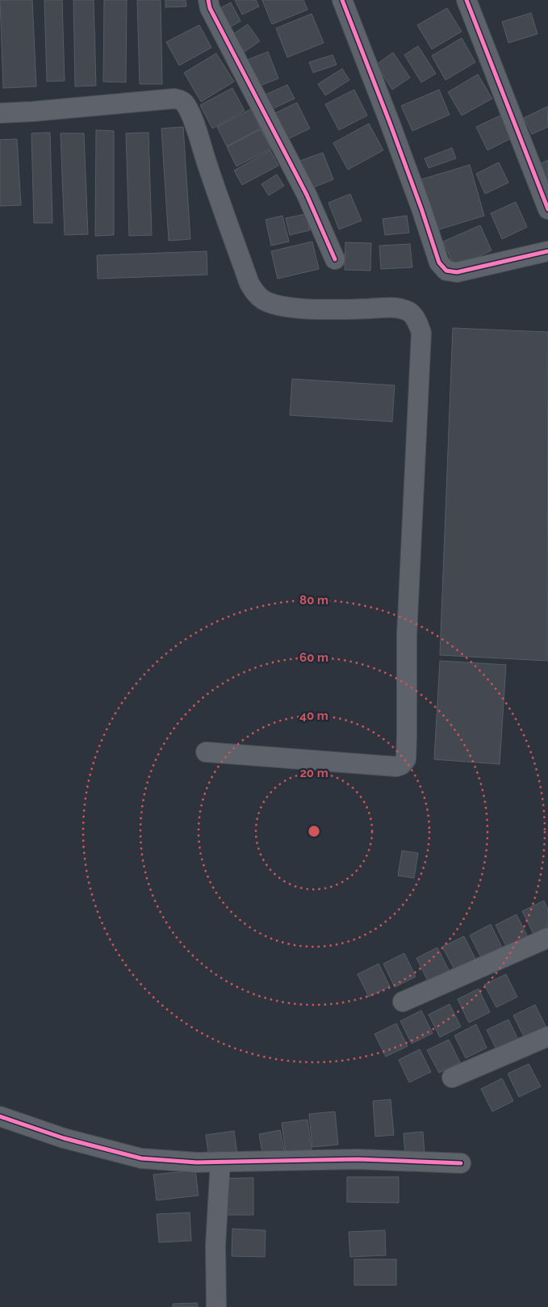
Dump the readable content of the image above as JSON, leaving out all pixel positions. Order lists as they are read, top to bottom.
{
  "rings": [
    "80 m",
    "60 m",
    "40 m",
    "20 m"
  ]
}
